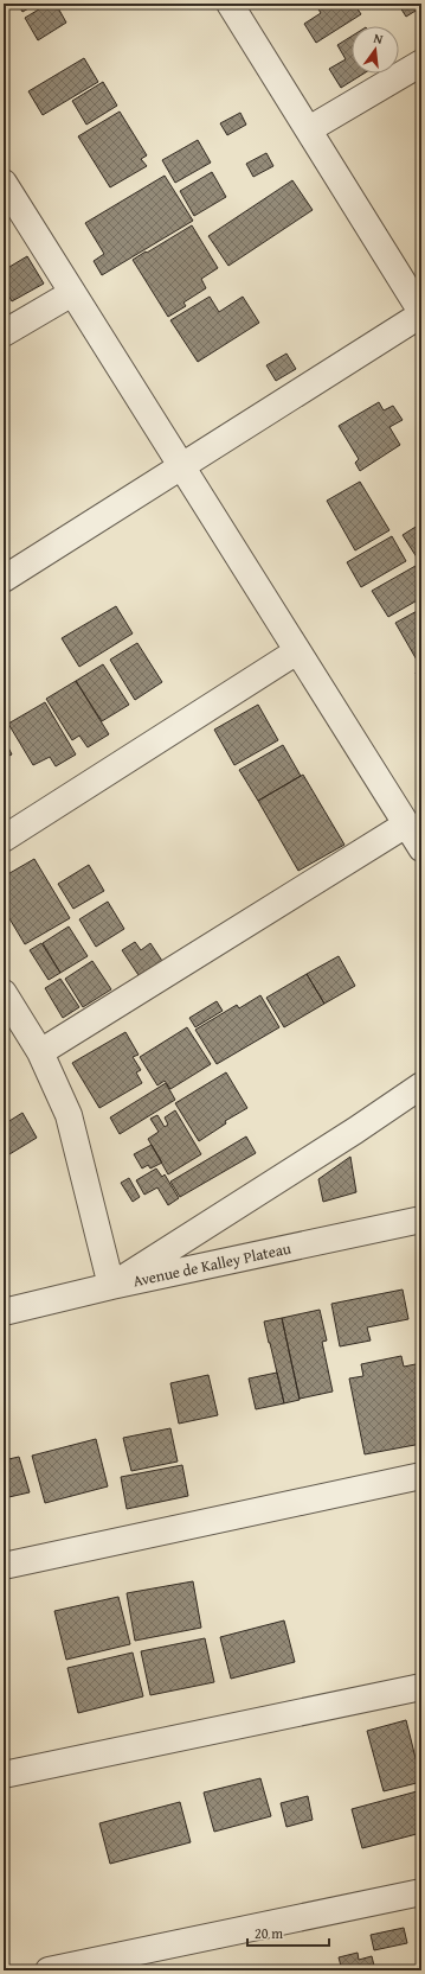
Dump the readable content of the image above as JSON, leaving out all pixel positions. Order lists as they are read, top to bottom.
{
  "streets": {
    "street": ["Avenue de Kalley Plateau"]
  },
  "scale_bar": "20 m",
  "north": "top"
}
